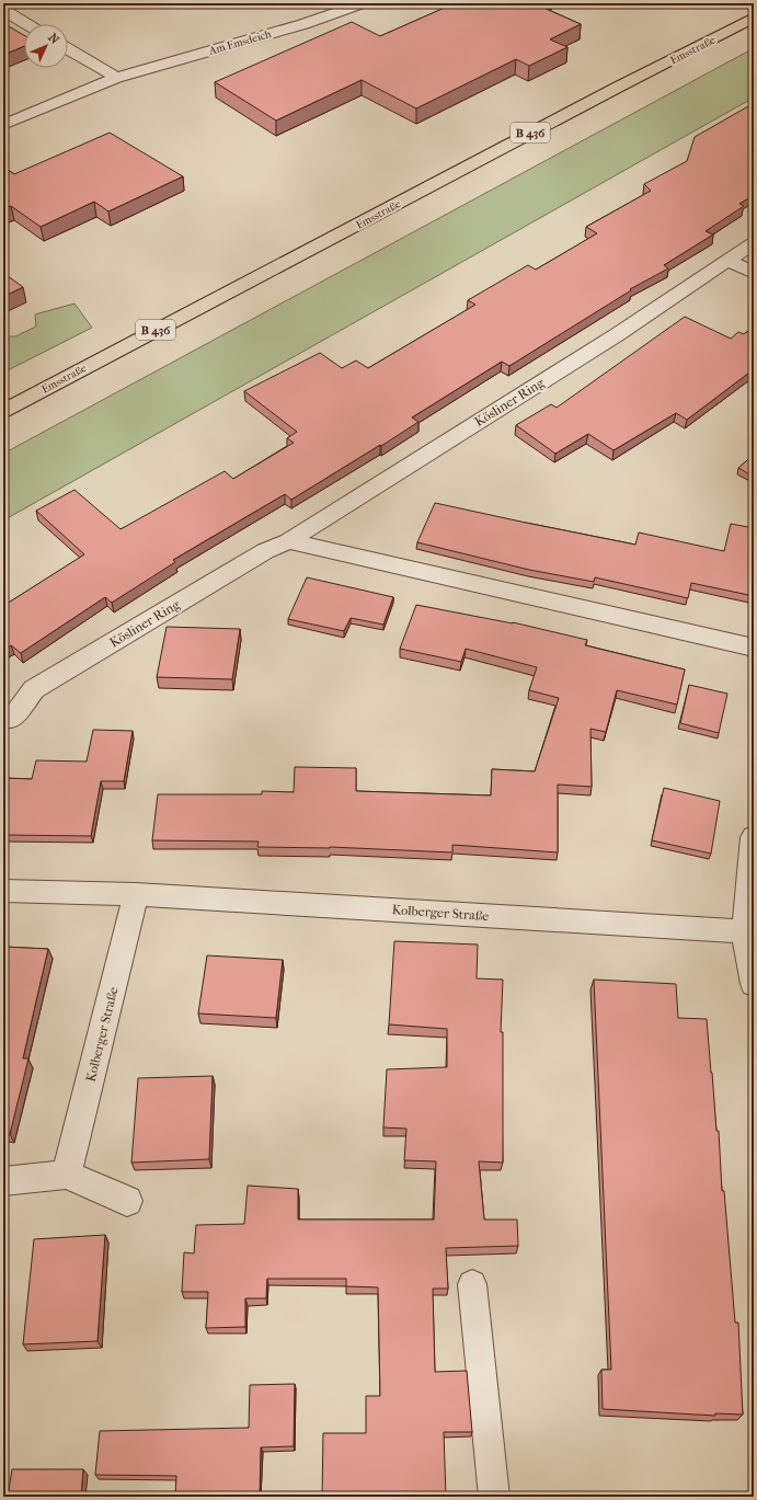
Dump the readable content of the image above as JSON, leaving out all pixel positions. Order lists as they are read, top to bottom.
{
  "streets": {
    "main road": ["Emsstraße", "B 436"],
    "street": ["Am Emsdeich", "Kösliner Ring", "Kolberger Straße"]
  },
  "north": "top right"
}
